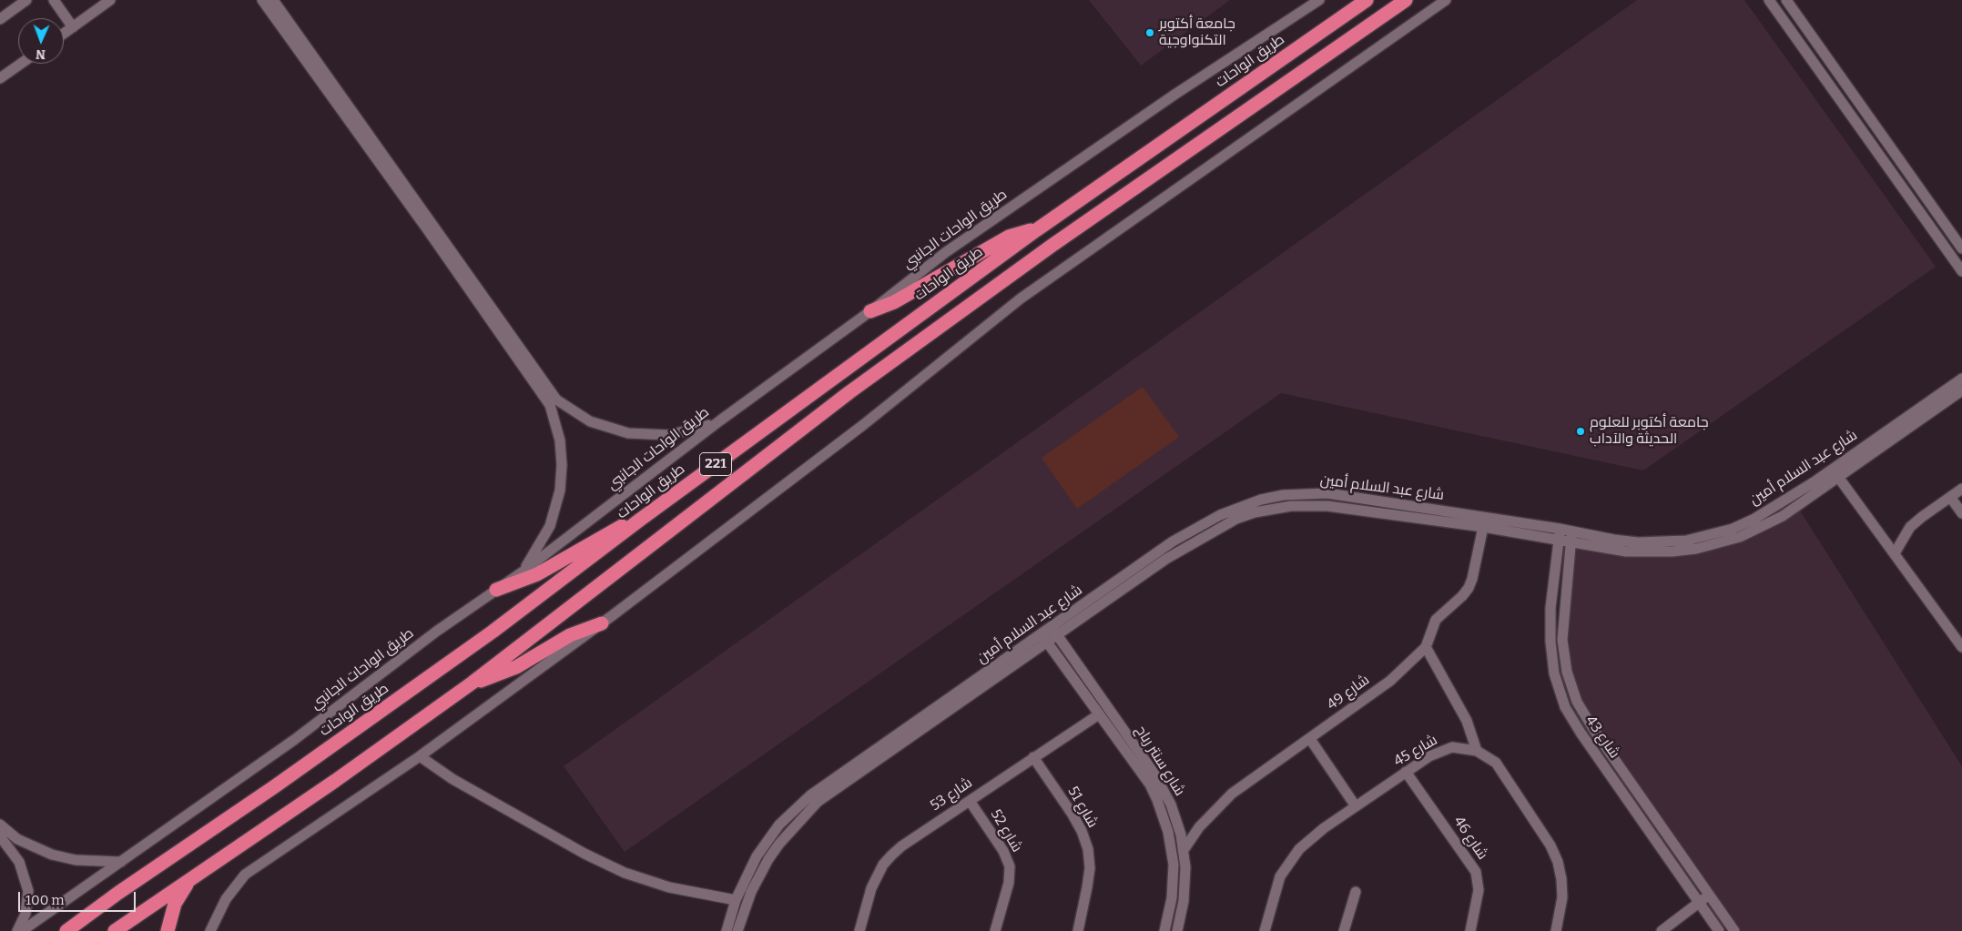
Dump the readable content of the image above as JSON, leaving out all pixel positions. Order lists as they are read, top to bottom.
{
  "streets": {
    "highway": ["طريق الواحات", "221"],
    "street": [
      "طريق الواحات الجانبي",
      "شارع عبد السلام أمين",
      "شارع 49",
      "شارع 43",
      "شارع 45",
      "شارع سنتر رباح",
      "شارع 53",
      "شارع 51",
      "شارع 52",
      "شارع 46"
    ]
  },
  "crossings": [
    ["شارع عبد السلام أمين", "شارع 49"],
    ["شارع عبد السلام أمين", "شارع 43"],
    ["شارع عبد السلام أمين", "شارع سنتر رباح"],
    ["شارع 49", "شارع سنتر رباح"],
    ["شارع 45", "شارع 46"],
    ["شارع سنتر رباح", "شارع 53"],
    ["شارع 53", "شارع 51"],
    ["شارع 53", "شارع 52"]
  ],
  "places": ["جامعة أكتوبر التكنواوجية", "جامعة أكتوبر للعلوم الحديثة والآداب"],
  "scale_bar": "100 m",
  "north": "bottom"
}
